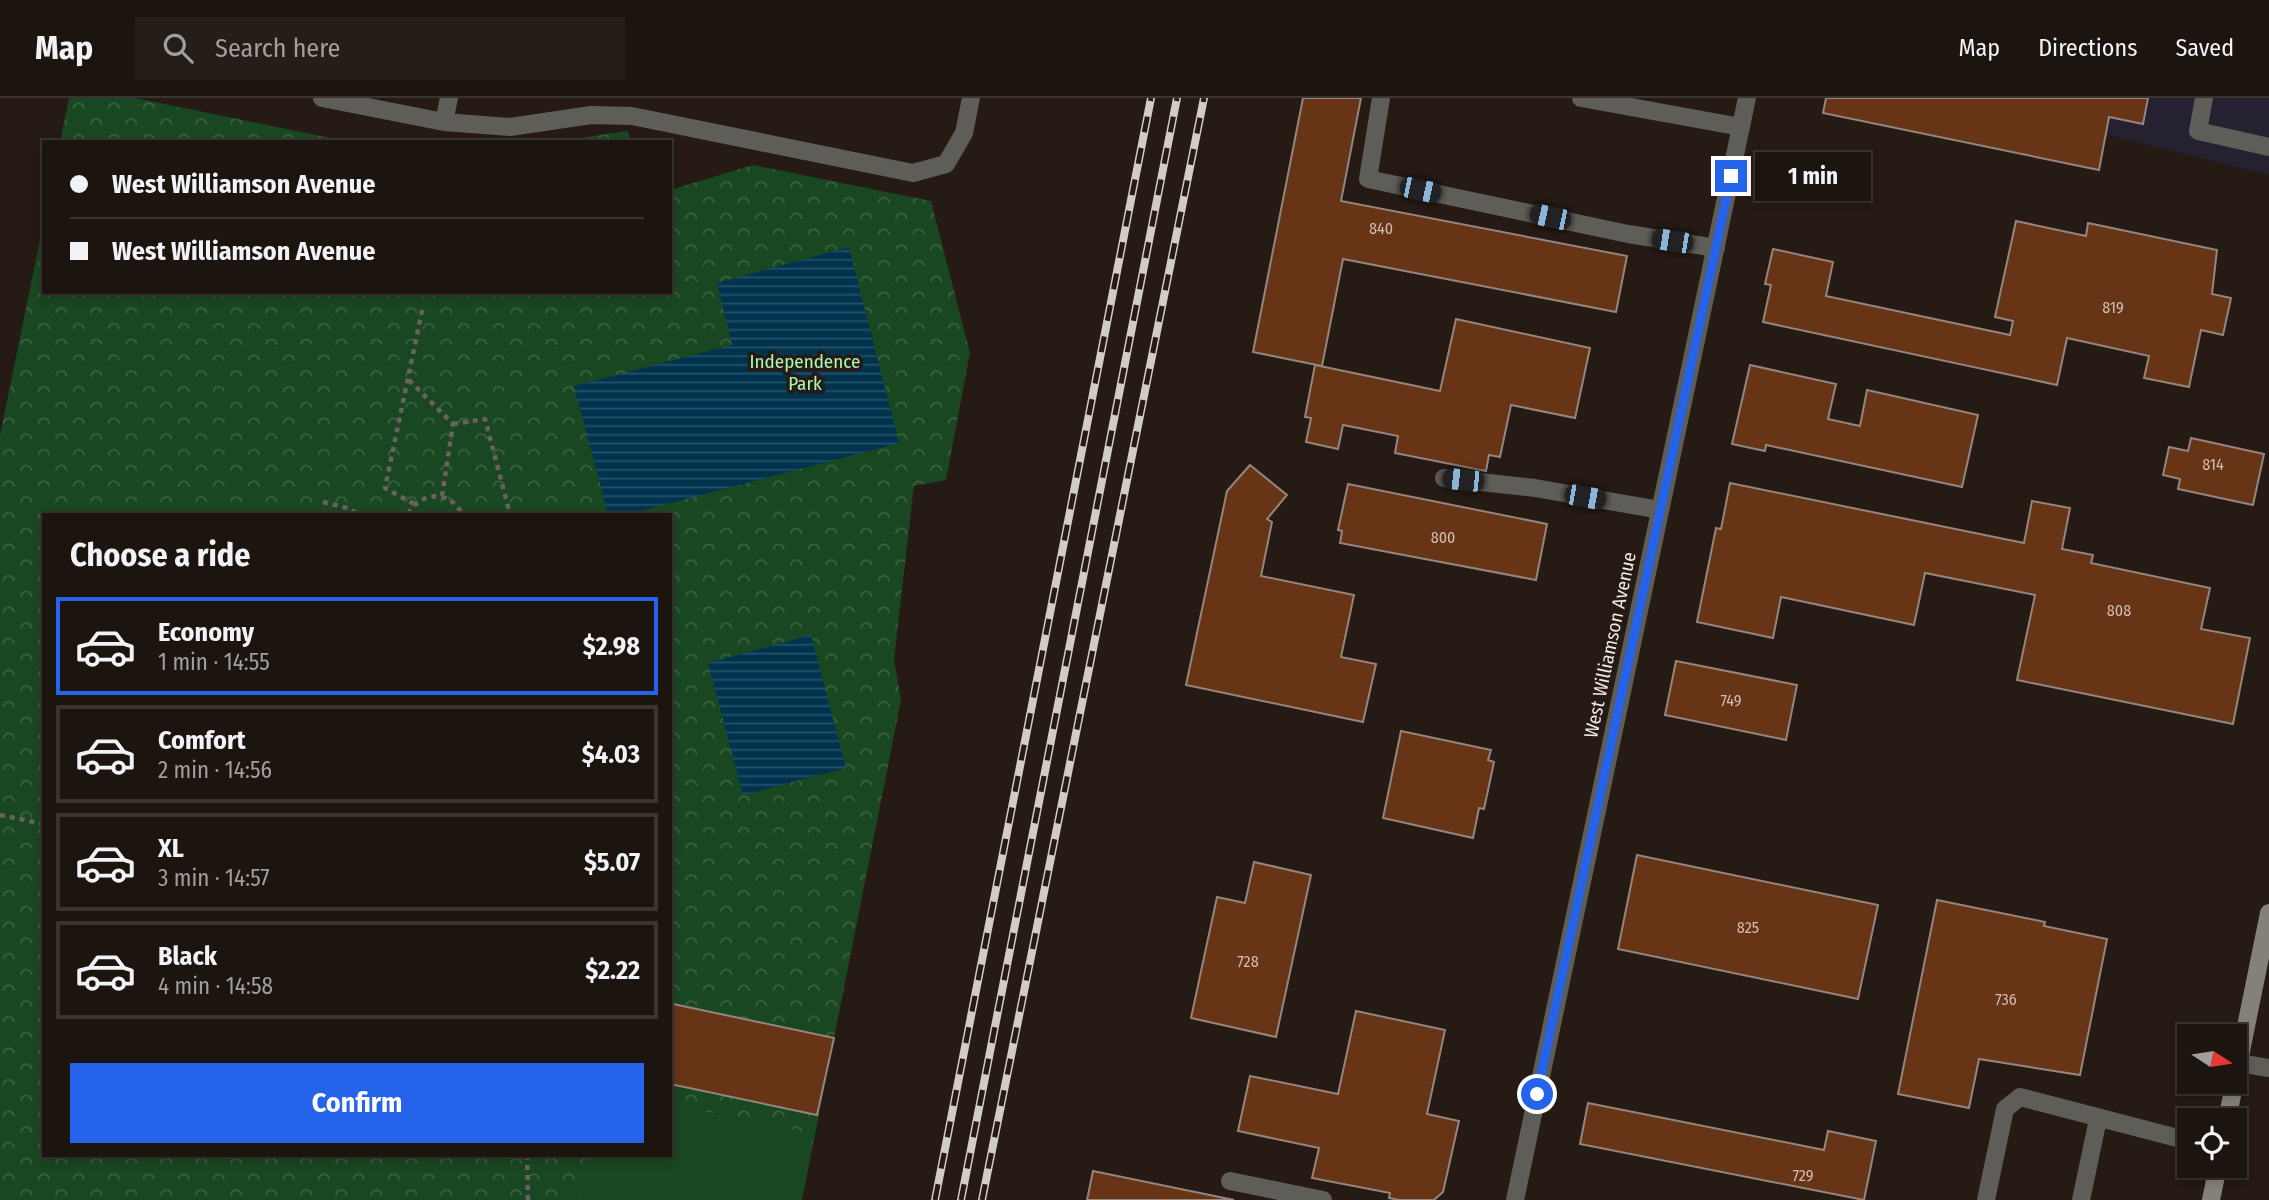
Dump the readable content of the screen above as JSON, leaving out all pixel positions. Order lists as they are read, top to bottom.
{
  "streets": {
    "street": ["West Williamson Avenue"]
  },
  "parks": ["Independence Park"],
  "house_numbers": [
    "840",
    "819",
    "814",
    "800",
    "808",
    "749",
    "825",
    "728",
    "736",
    "729"
  ],
  "north": "right",
  "page": {
    "header": "Map",
    "search": "Search here",
    "nav": ["Map", "Directions", "Saved"],
    "banner": ["West Williamson Avenue", "West Williamson Avenue"],
    "bubble": "1 min",
    "heading": "Choose a ride",
    "list": [
      {
        "name": "Economy",
        "note": "1 min · 14:55",
        "value": "$2.98"
      },
      {
        "name": "Comfort",
        "note": "2 min · 14:56",
        "value": "$4.03"
      },
      {
        "name": "XL",
        "note": "3 min · 14:57",
        "value": "$5.07"
      },
      {
        "name": "Black",
        "note": "4 min · 14:58",
        "value": "$2.22"
      }
    ],
    "buttons": "Confirm"
  }
}
